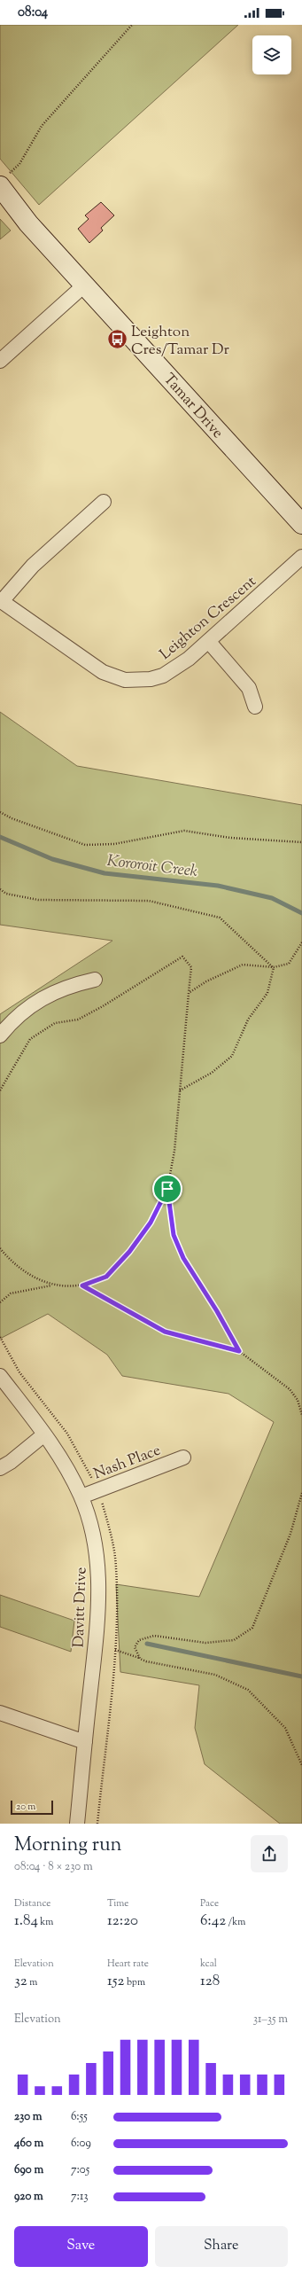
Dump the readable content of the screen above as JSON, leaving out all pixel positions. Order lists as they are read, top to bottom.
{
  "streets": {
    "street": [
      "Tamar Drive",
      "Leighton Crescent",
      "Nash Place",
      "Davitt Drive"
    ]
  },
  "crossings": [
    ["Nash Place", "Davitt Drive"]
  ],
  "water": ["Kororoit Creek"],
  "places": {
    "bus stop": ["Leighton Cres/Tamar Dr"]
  },
  "scale_bar": "20 m",
  "page": {
    "status": "08:04",
    "scale": "20 m",
    "heading": ["Morning run", "08:04 · 8 × 230 m"],
    "stats": [
      ["Distance", "1.84 km"],
      ["Time", "12:20"],
      ["Pace", "6:42 /km"],
      ["Elevation", "32 m"],
      ["Heart rate", "152 bpm"],
      ["kcal", "128"]
    ],
    "chart": ["Elevation", "31–35 m"],
    "list": [
      {
        "name": "230 m",
        "note": "6:55"
      },
      {
        "name": "460 m",
        "note": "6:09"
      },
      {
        "name": "690 m",
        "note": "7:05"
      },
      {
        "name": "920 m",
        "note": "7:13"
      }
    ],
    "buttons": ["Save", "Share"]
  }
}
